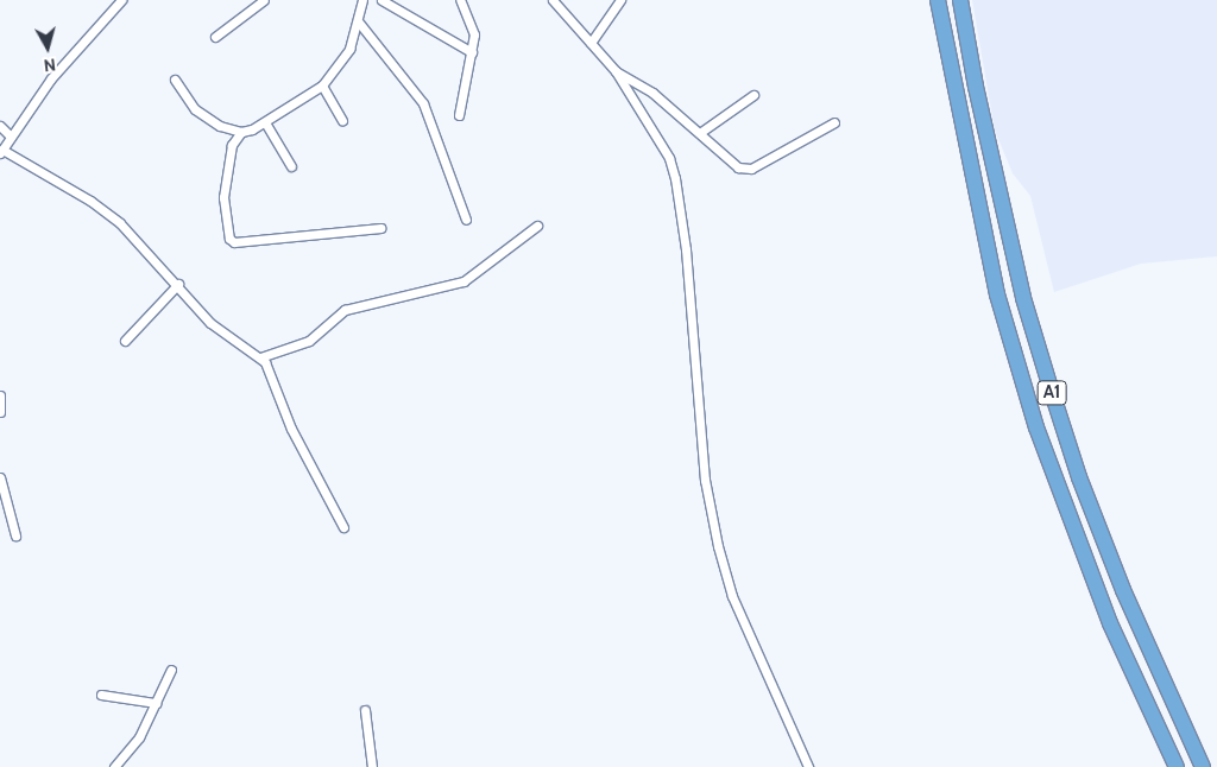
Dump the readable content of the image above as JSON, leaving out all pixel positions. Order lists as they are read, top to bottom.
{
  "streets": {
    "highway": ["A1"]
  },
  "north": "bottom"
}
